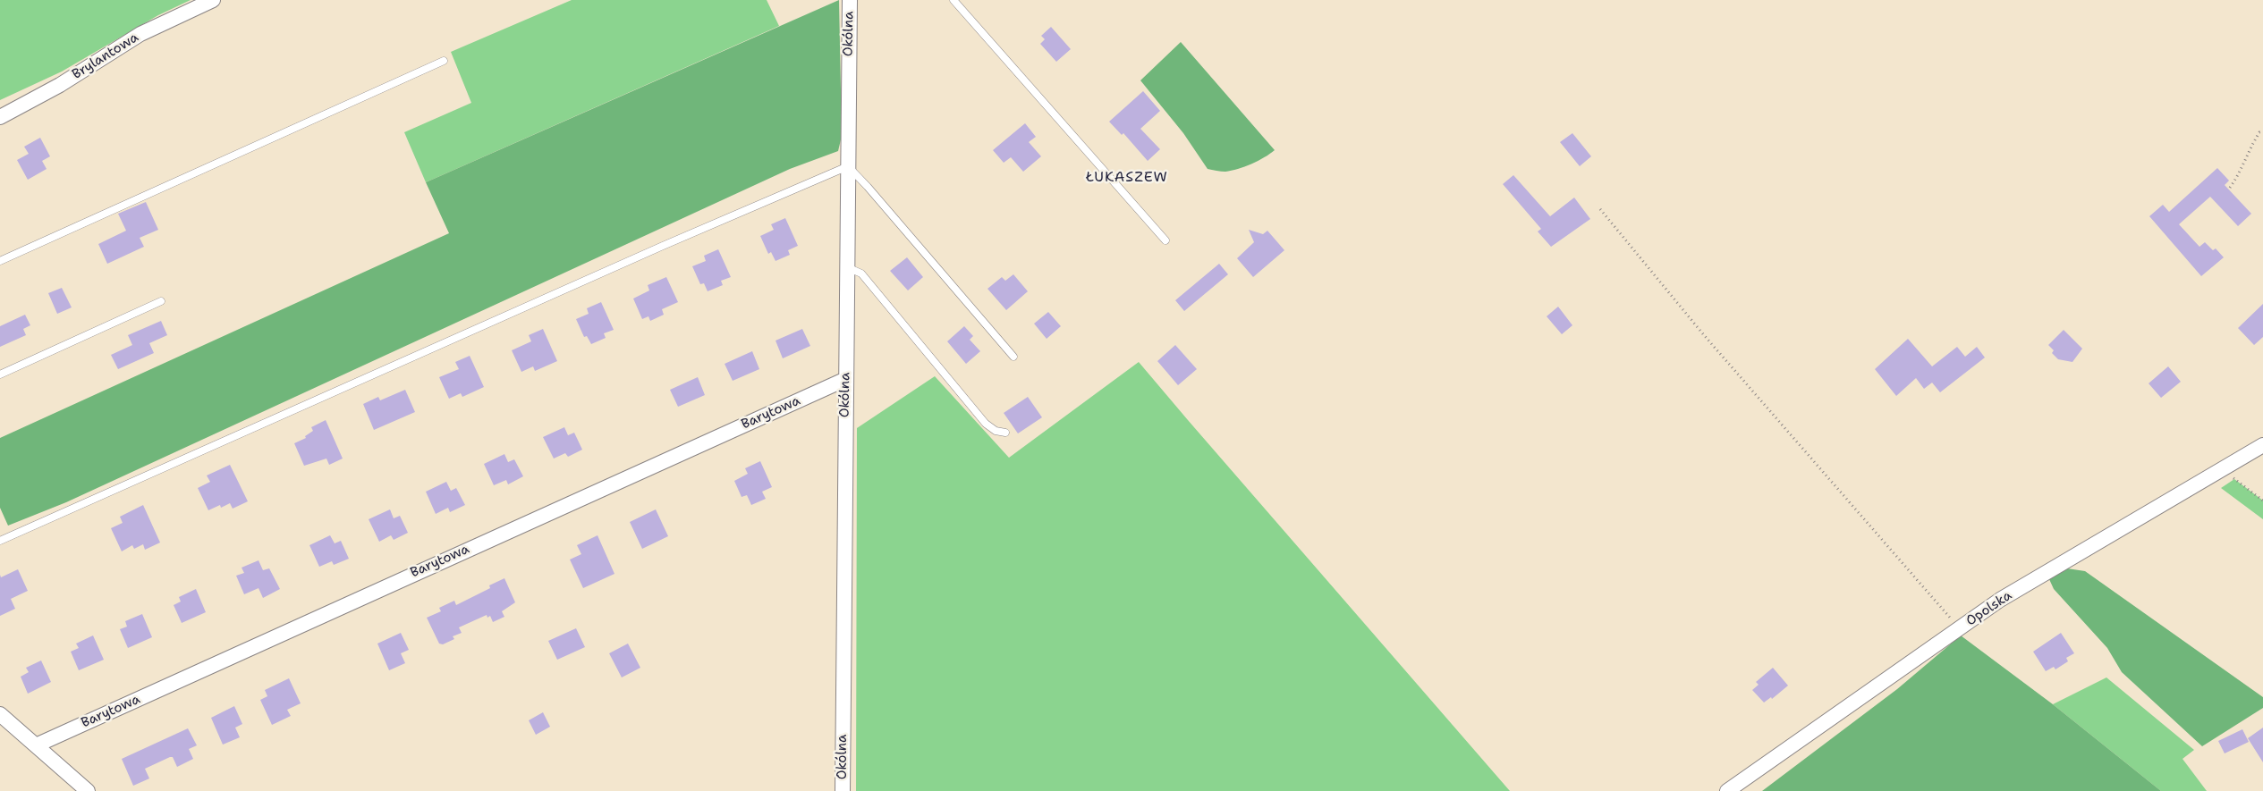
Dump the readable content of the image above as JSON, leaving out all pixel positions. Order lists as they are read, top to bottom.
{
  "streets": {
    "street": [
      "Okólna",
      "Brylantowa",
      "Barytowa",
      "Opolska"
    ]
  },
  "crossings": [
    ["Okólna", "Barytowa"]
  ],
  "districts": ["ŁUKASZEW"]
}
